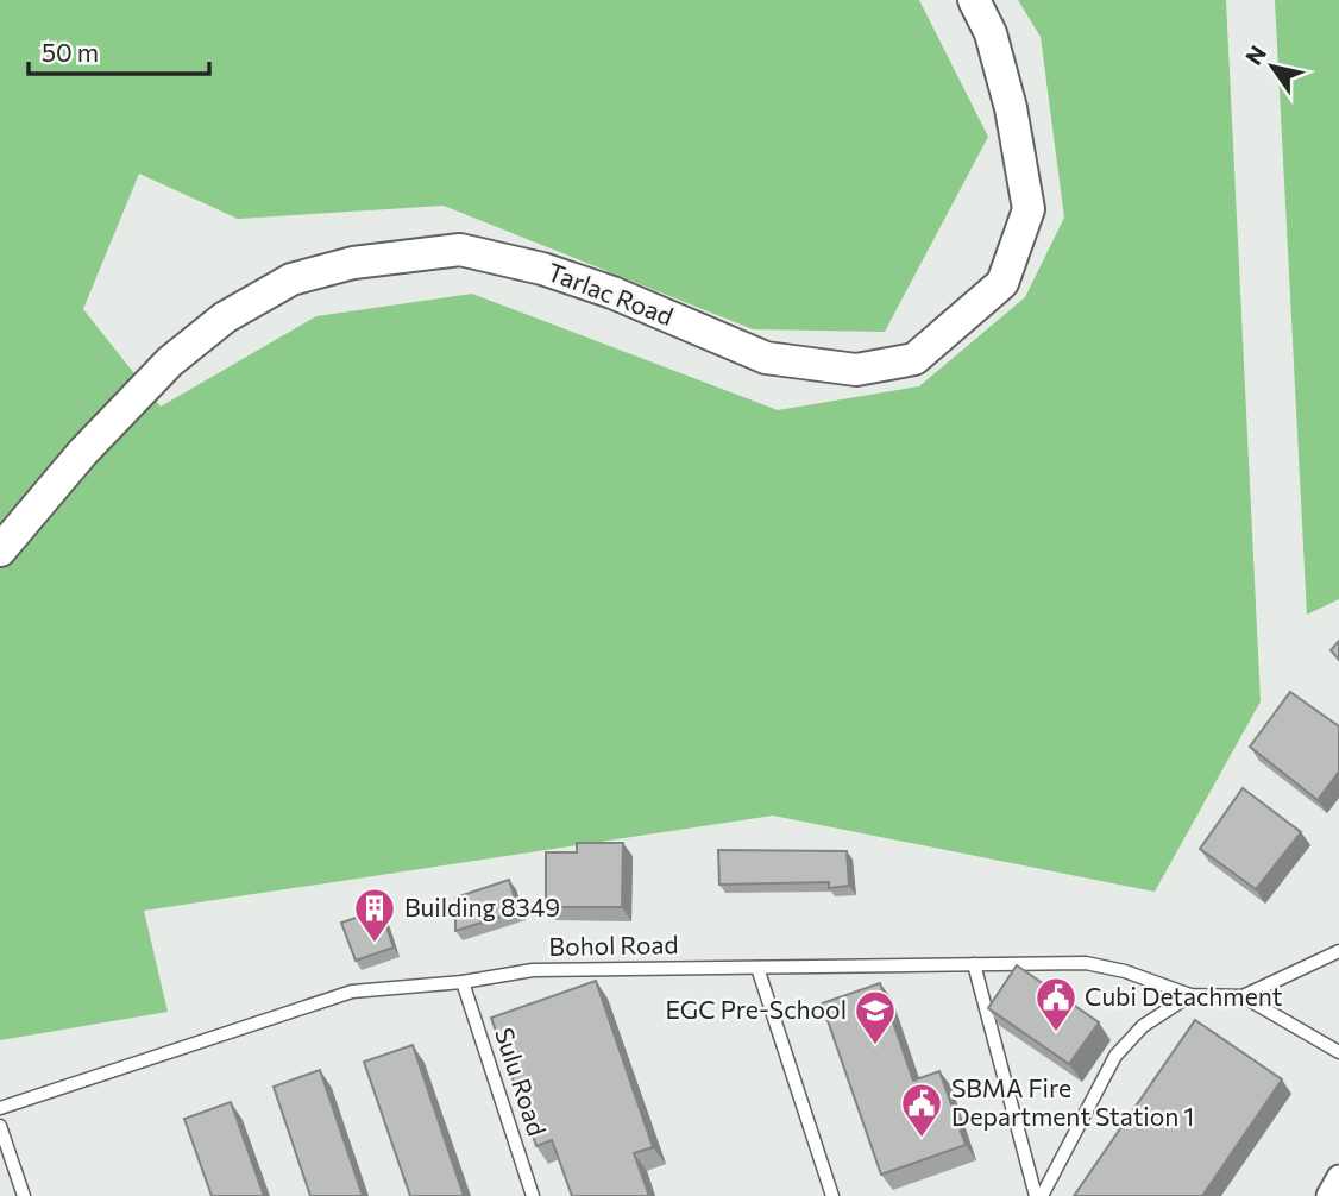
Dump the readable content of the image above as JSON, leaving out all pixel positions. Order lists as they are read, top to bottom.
{
  "streets": {
    "main road": ["Tarlac Road"],
    "lane": ["Bohol Road", "Sulu Road"]
  },
  "crossings": [
    ["Bohol Road", "Sulu Road"]
  ],
  "places": {
    "building": ["Building 8349"],
    "public building": ["Cubi Detachment", "SBMA Fire Department Station 1"],
    "school or university": ["EGC Pre-School"]
  },
  "scale_bar": "50 m",
  "north": "top left"
}
